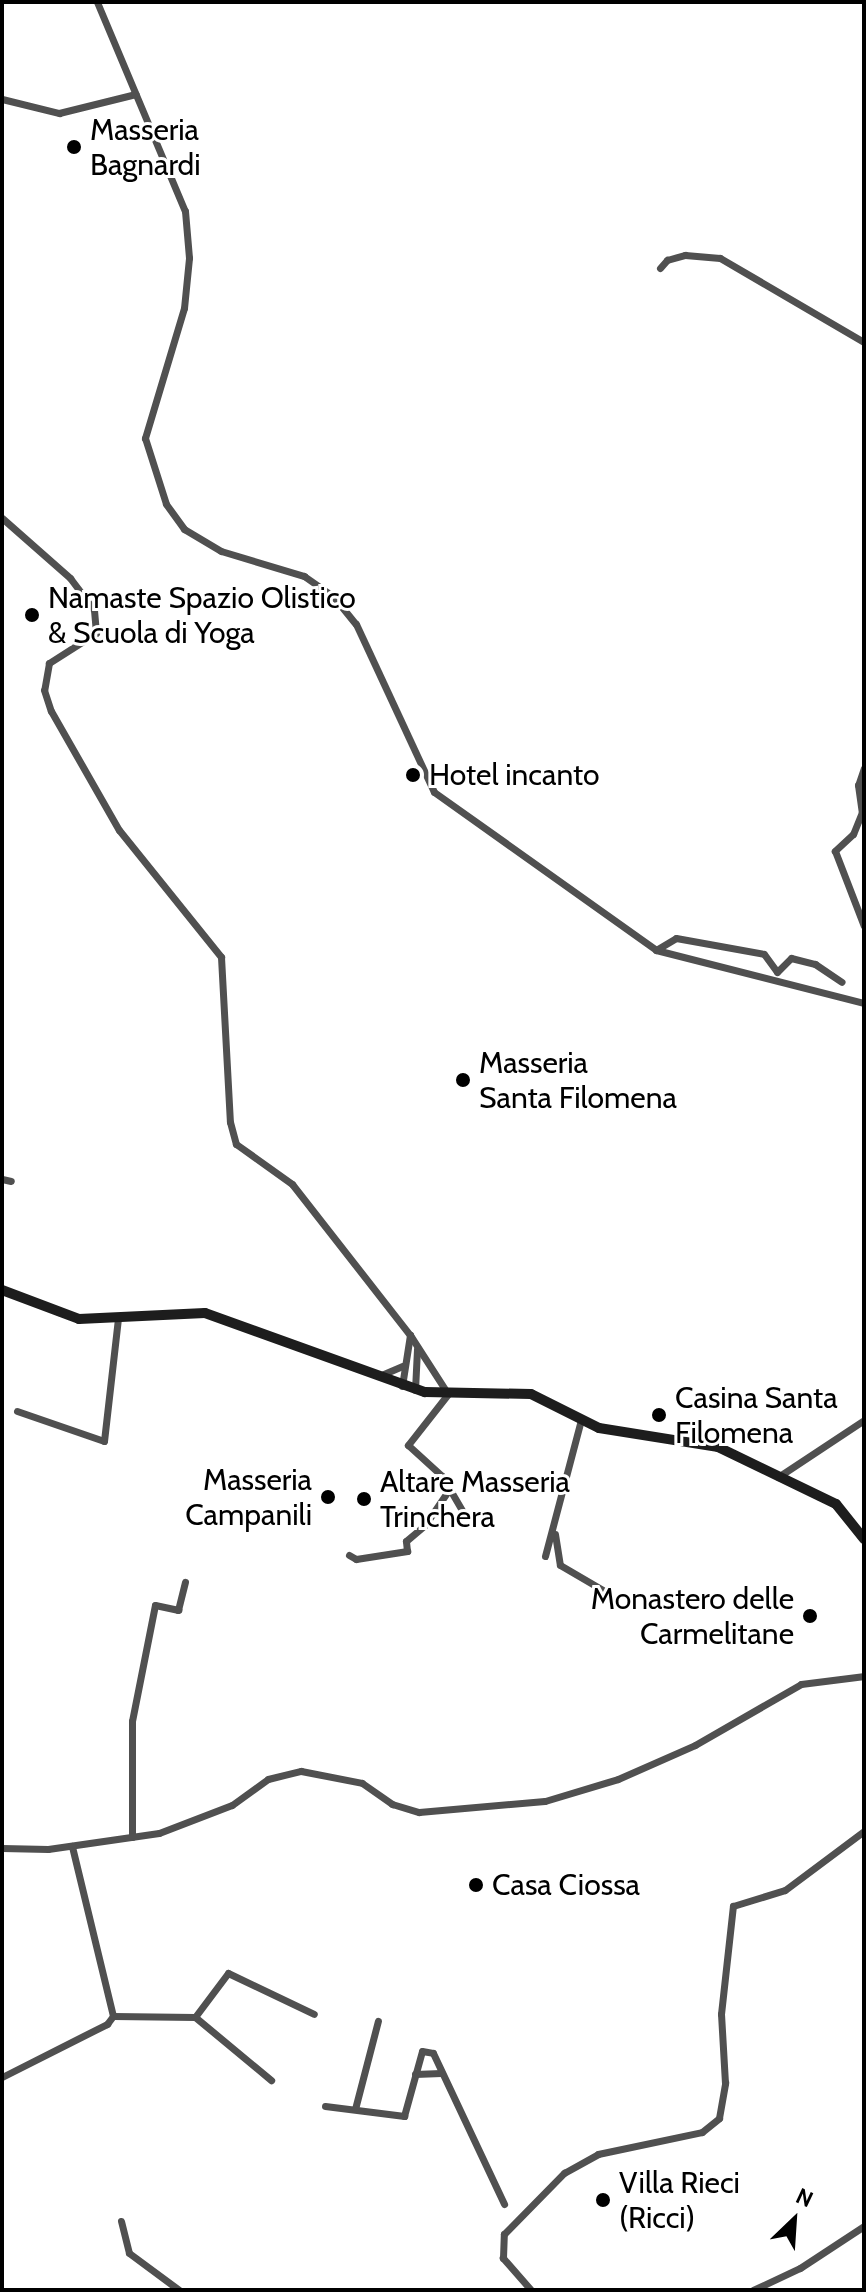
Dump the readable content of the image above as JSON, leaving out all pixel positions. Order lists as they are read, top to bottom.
{
  "places": [
    "Masseria Bagnardi",
    "Namaste Spazio Olistico & Scuola di Yoga",
    "Hotel incanto",
    "Masseria Santa Filomena",
    "Casina Santa Filomena",
    "Masseria Campanili",
    "Altare Masseria Trinchera",
    "Monastero delle Carmelitane",
    "Casa Ciossa",
    "Villa Rieci (Ricci)"
  ],
  "north": "top right"
}
